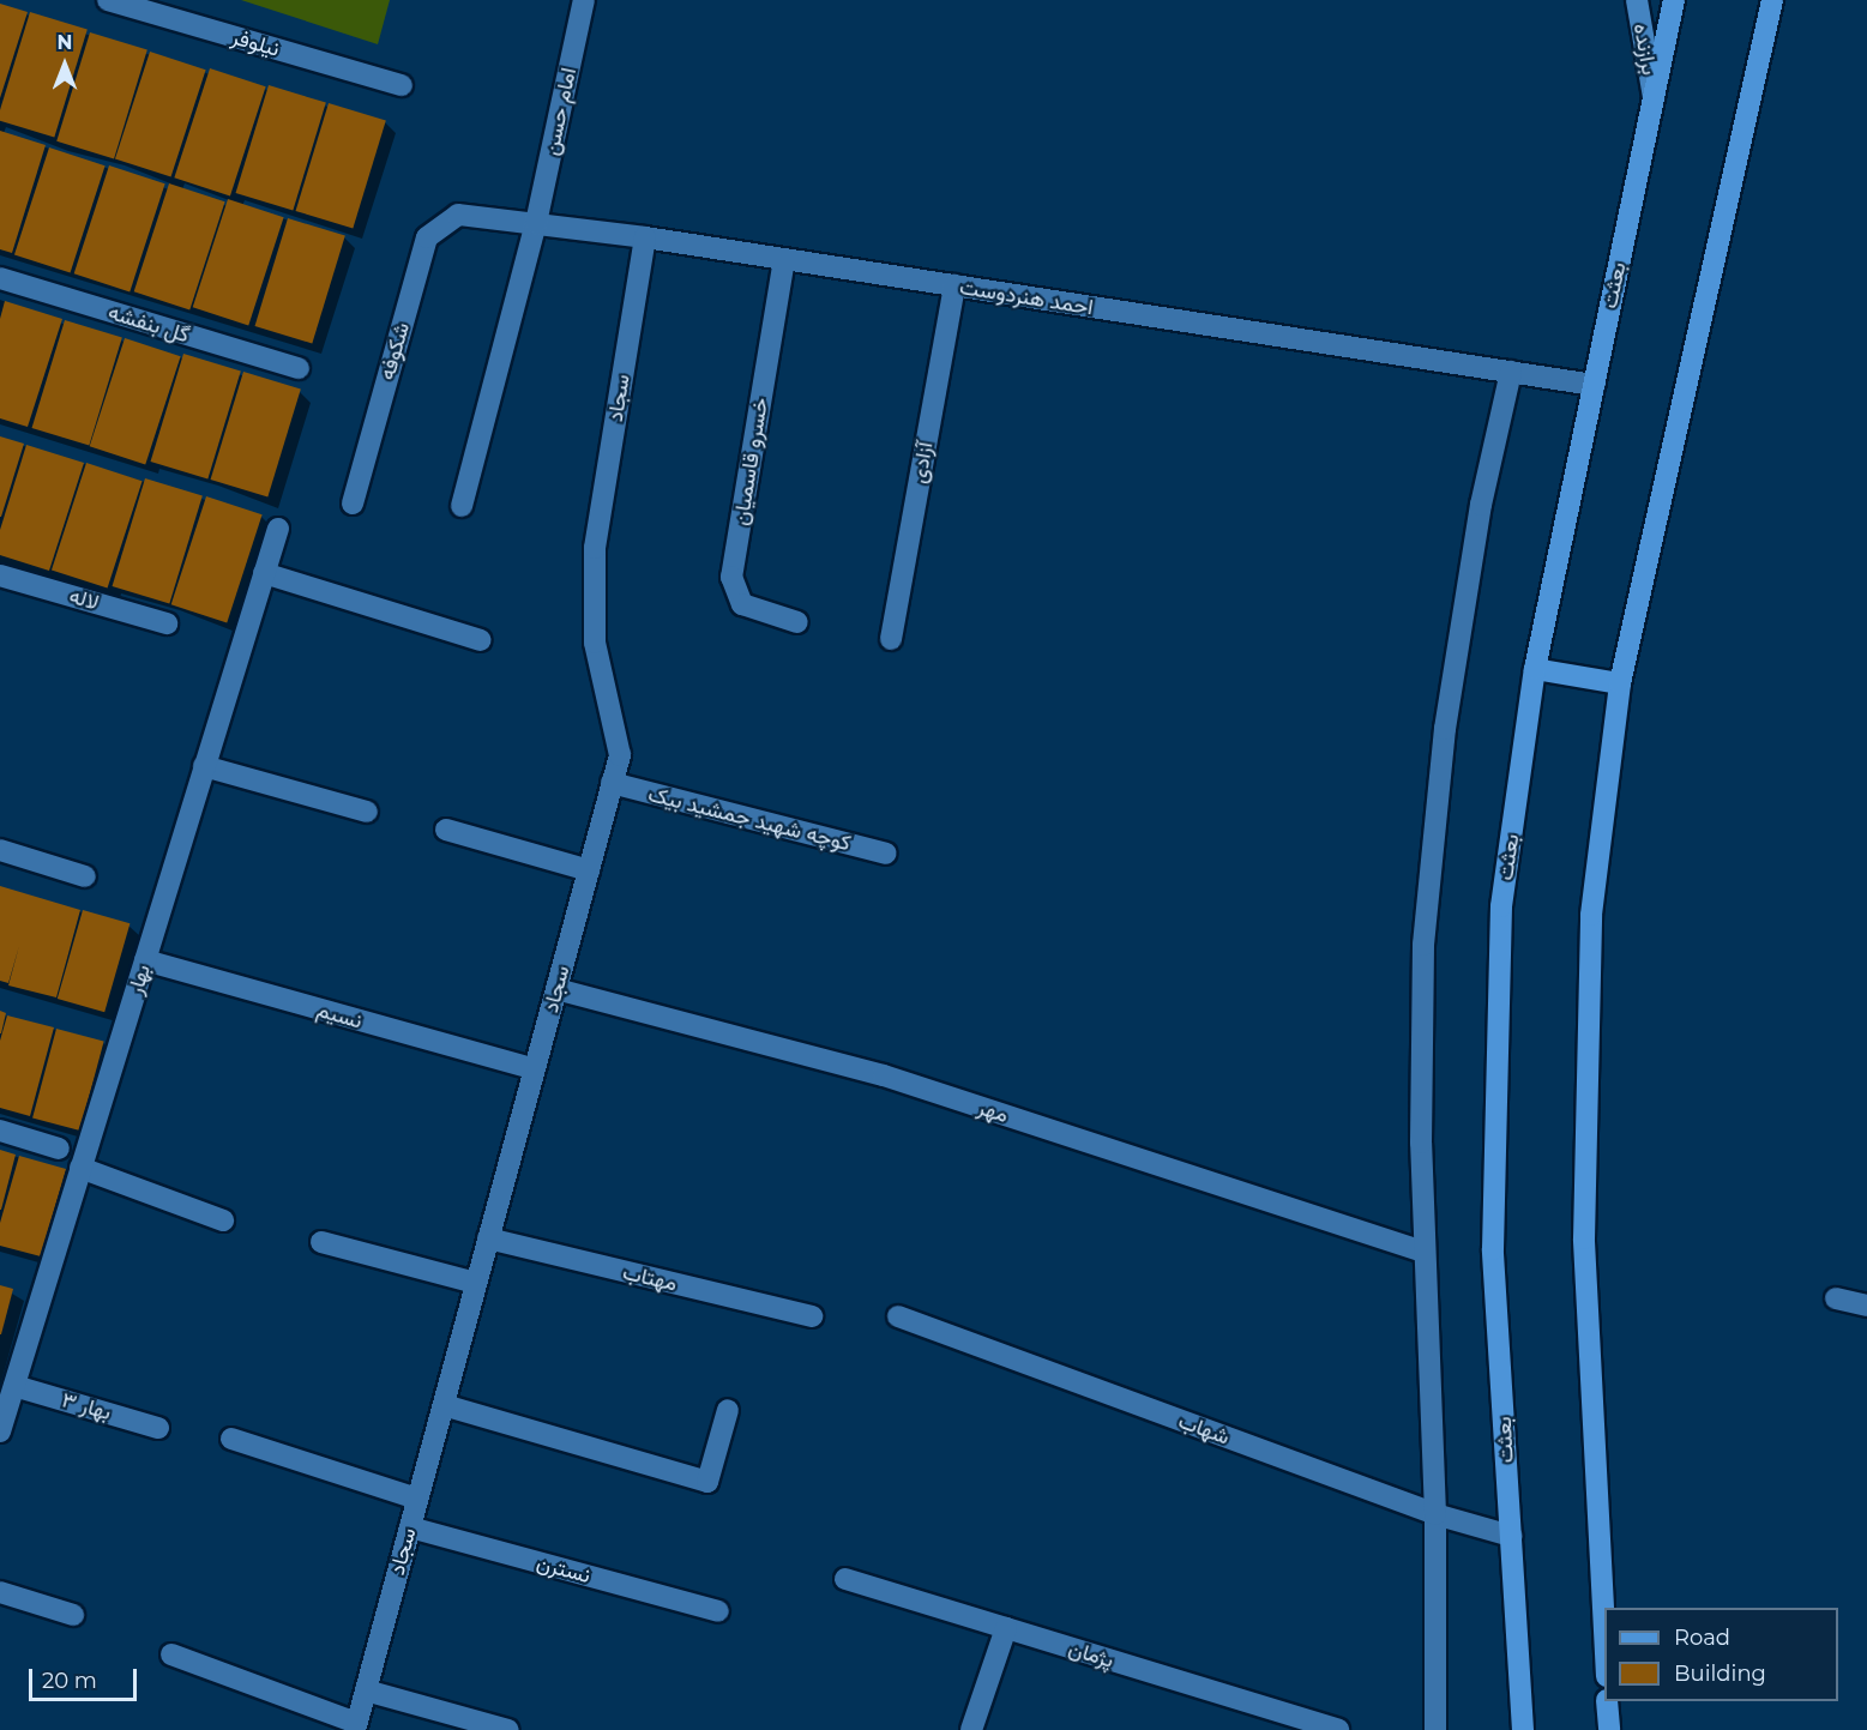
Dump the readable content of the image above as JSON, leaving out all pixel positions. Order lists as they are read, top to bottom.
{
  "streets": {
    "main road": ["برازنده", "بعثت"],
    "street": [
      "نیلوفر",
      "امام حسن",
      "احمد هنردوست",
      "گل بنفشه",
      "شکوفه",
      "سجاد",
      "خسرو قاسمیان",
      "آزادی",
      "لاله",
      "کوچه شهید جمشید بیک",
      "بهار",
      "نسیم",
      "مهر",
      "مهتاب",
      "بهار ۳",
      "شهاب",
      "نسترن",
      "پژمان"
    ]
  },
  "crossings": [
    ["برازنده", "بعثت"],
    ["امام حسن", "احمد هنردوست"],
    ["بعثت", "احمد هنردوست"],
    ["بعثت", "شهاب"],
    ["احمد هنردوست", "شکوفه"],
    ["احمد هنردوست", "سجاد"],
    ["احمد هنردوست", "خسرو قاسمیان"],
    ["احمد هنردوست", "آزادی"],
    ["سجاد", "کوچه شهید جمشید بیک"],
    ["سجاد", "نسیم"],
    ["سجاد", "مهر"],
    ["سجاد", "مهتاب"],
    ["سجاد", "نسترن"],
    ["بهار", "نسیم"],
    ["بهار", "بهار ۳"]
  ],
  "legend": ["Road", "Building"],
  "scale_bar": "20 m",
  "north": "top"
}
